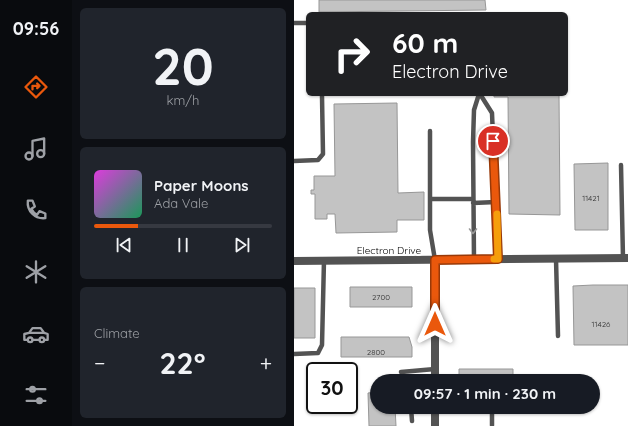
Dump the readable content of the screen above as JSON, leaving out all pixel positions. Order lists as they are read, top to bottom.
{
  "streets": {
    "street": ["Electron Drive"]
  },
  "house_numbers": [
    "11421",
    "2700",
    "11426",
    "2800"
  ],
  "page": {
    "tabs": "09:56",
    "tile": [
      ["20", "km/h"],
      "Climate"
    ],
    "turn": ["60 m", "Electron Drive"],
    "song": ["Paper Moons", "Ada Vale"],
    "heat": ["−", "22°", "+"],
    "limit": "30",
    "trip": "09:57 · 1 min · 230 m"
  }
}
